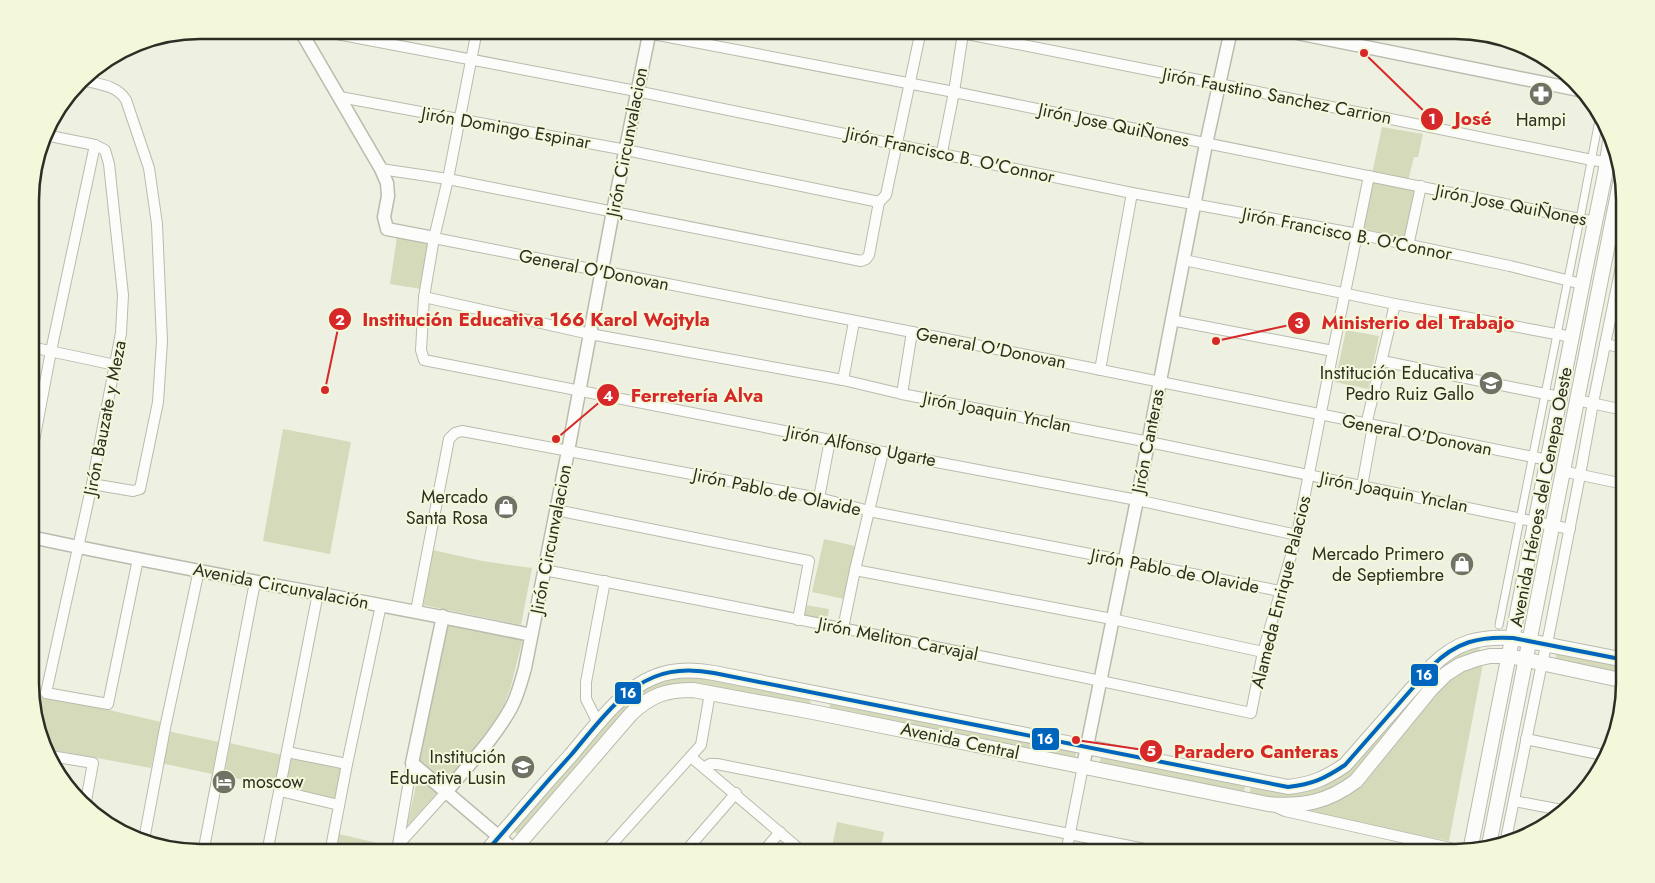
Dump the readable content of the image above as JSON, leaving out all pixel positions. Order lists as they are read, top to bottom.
{
  "streets": {
    "main road": ["Avenida Héroes del Cenepa Oeste", "Avenida Central"],
    "street": [
      "Jirón Faustino Sanchez Carrion",
      "Jirón Jose QuiÑones",
      "Jirón Domingo Espinar",
      "Jirón Circunvalacion",
      "Jirón Francisco B. O'Connor",
      "General O'Donovan",
      "Jirón Joaquin Ynclan",
      "Jirón Bauzate y Meza",
      "Jirón Canteras",
      "Jirón Alfonso Ugarte",
      "Jirón Pablo de Olavide",
      "Avenida Circunvalación",
      "Alameda Enrique Palacios",
      "Jirón Meliton Carvajal"
    ]
  },
  "crossings": [
    ["Jirón Faustino Sanchez Carrion", "Jirón Canteras"],
    ["Jirón Faustino Sanchez Carrion", "Avenida Héroes del Cenepa Oeste"],
    ["Jirón Jose QuiÑones", "Jirón Canteras"],
    ["Jirón Jose QuiÑones", "Avenida Héroes del Cenepa Oeste"],
    ["Jirón Jose QuiÑones", "Alameda Enrique Palacios"],
    ["Jirón Domingo Espinar", "Jirón Circunvalacion"],
    ["Jirón Circunvalacion", "Jirón Francisco B. O'Connor"],
    ["Jirón Circunvalacion", "General O'Donovan"],
    ["Jirón Circunvalacion", "Jirón Joaquin Ynclan"],
    ["Jirón Circunvalacion", "Jirón Alfonso Ugarte"],
    ["Jirón Circunvalacion", "Jirón Pablo de Olavide"],
    ["Jirón Circunvalacion", "Avenida Circunvalación"],
    ["Jirón Circunvalacion", "Jirón Meliton Carvajal"],
    ["Jirón Francisco B. O'Connor", "Jirón Canteras"],
    ["Jirón Francisco B. O'Connor", "Avenida Héroes del Cenepa Oeste"],
    ["Jirón Francisco B. O'Connor", "Alameda Enrique Palacios"],
    ["General O'Donovan", "Jirón Canteras"],
    ["General O'Donovan", "Avenida Héroes del Cenepa Oeste"],
    ["General O'Donovan", "Alameda Enrique Palacios"],
    ["Jirón Joaquin Ynclan", "Jirón Canteras"],
    ["Jirón Joaquin Ynclan", "Jirón Alfonso Ugarte"],
    ["Jirón Joaquin Ynclan", "Avenida Héroes del Cenepa Oeste"],
    ["Jirón Joaquin Ynclan", "Alameda Enrique Palacios"],
    ["Jirón Bauzate y Meza", "Avenida Circunvalación"],
    ["Jirón Canteras", "Jirón Alfonso Ugarte"],
    ["Jirón Canteras", "Jirón Pablo de Olavide"],
    ["Jirón Canteras", "Jirón Meliton Carvajal"],
    ["Jirón Canteras", "Avenida Central"],
    ["Jirón Alfonso Ugarte", "Alameda Enrique Palacios"],
    ["Jirón Pablo de Olavide", "Avenida Circunvalación"],
    ["Jirón Pablo de Olavide", "Alameda Enrique Palacios"],
    ["Avenida Héroes del Cenepa Oeste", "Avenida Central"],
    ["Alameda Enrique Palacios", "Jirón Meliton Carvajal"]
  ],
  "places": {
    "other": [
      "José",
      "Ministerio del Trabajo",
      "Institución Educativa 166 Karol Wojtyla",
      "Ferretería Alva",
      "Paradero Canteras"
    ],
    "pharmacy": ["Hampi"],
    "school or university": ["Institución Educativa Pedro Ruiz Gallo", "Institución Educativa Lusin"],
    "shop": ["Mercado Santa Rosa", "Mercado Primero de Septiembre"],
    "hotel": ["moscow"]
  },
  "lines": ["transit line 16"]
}
